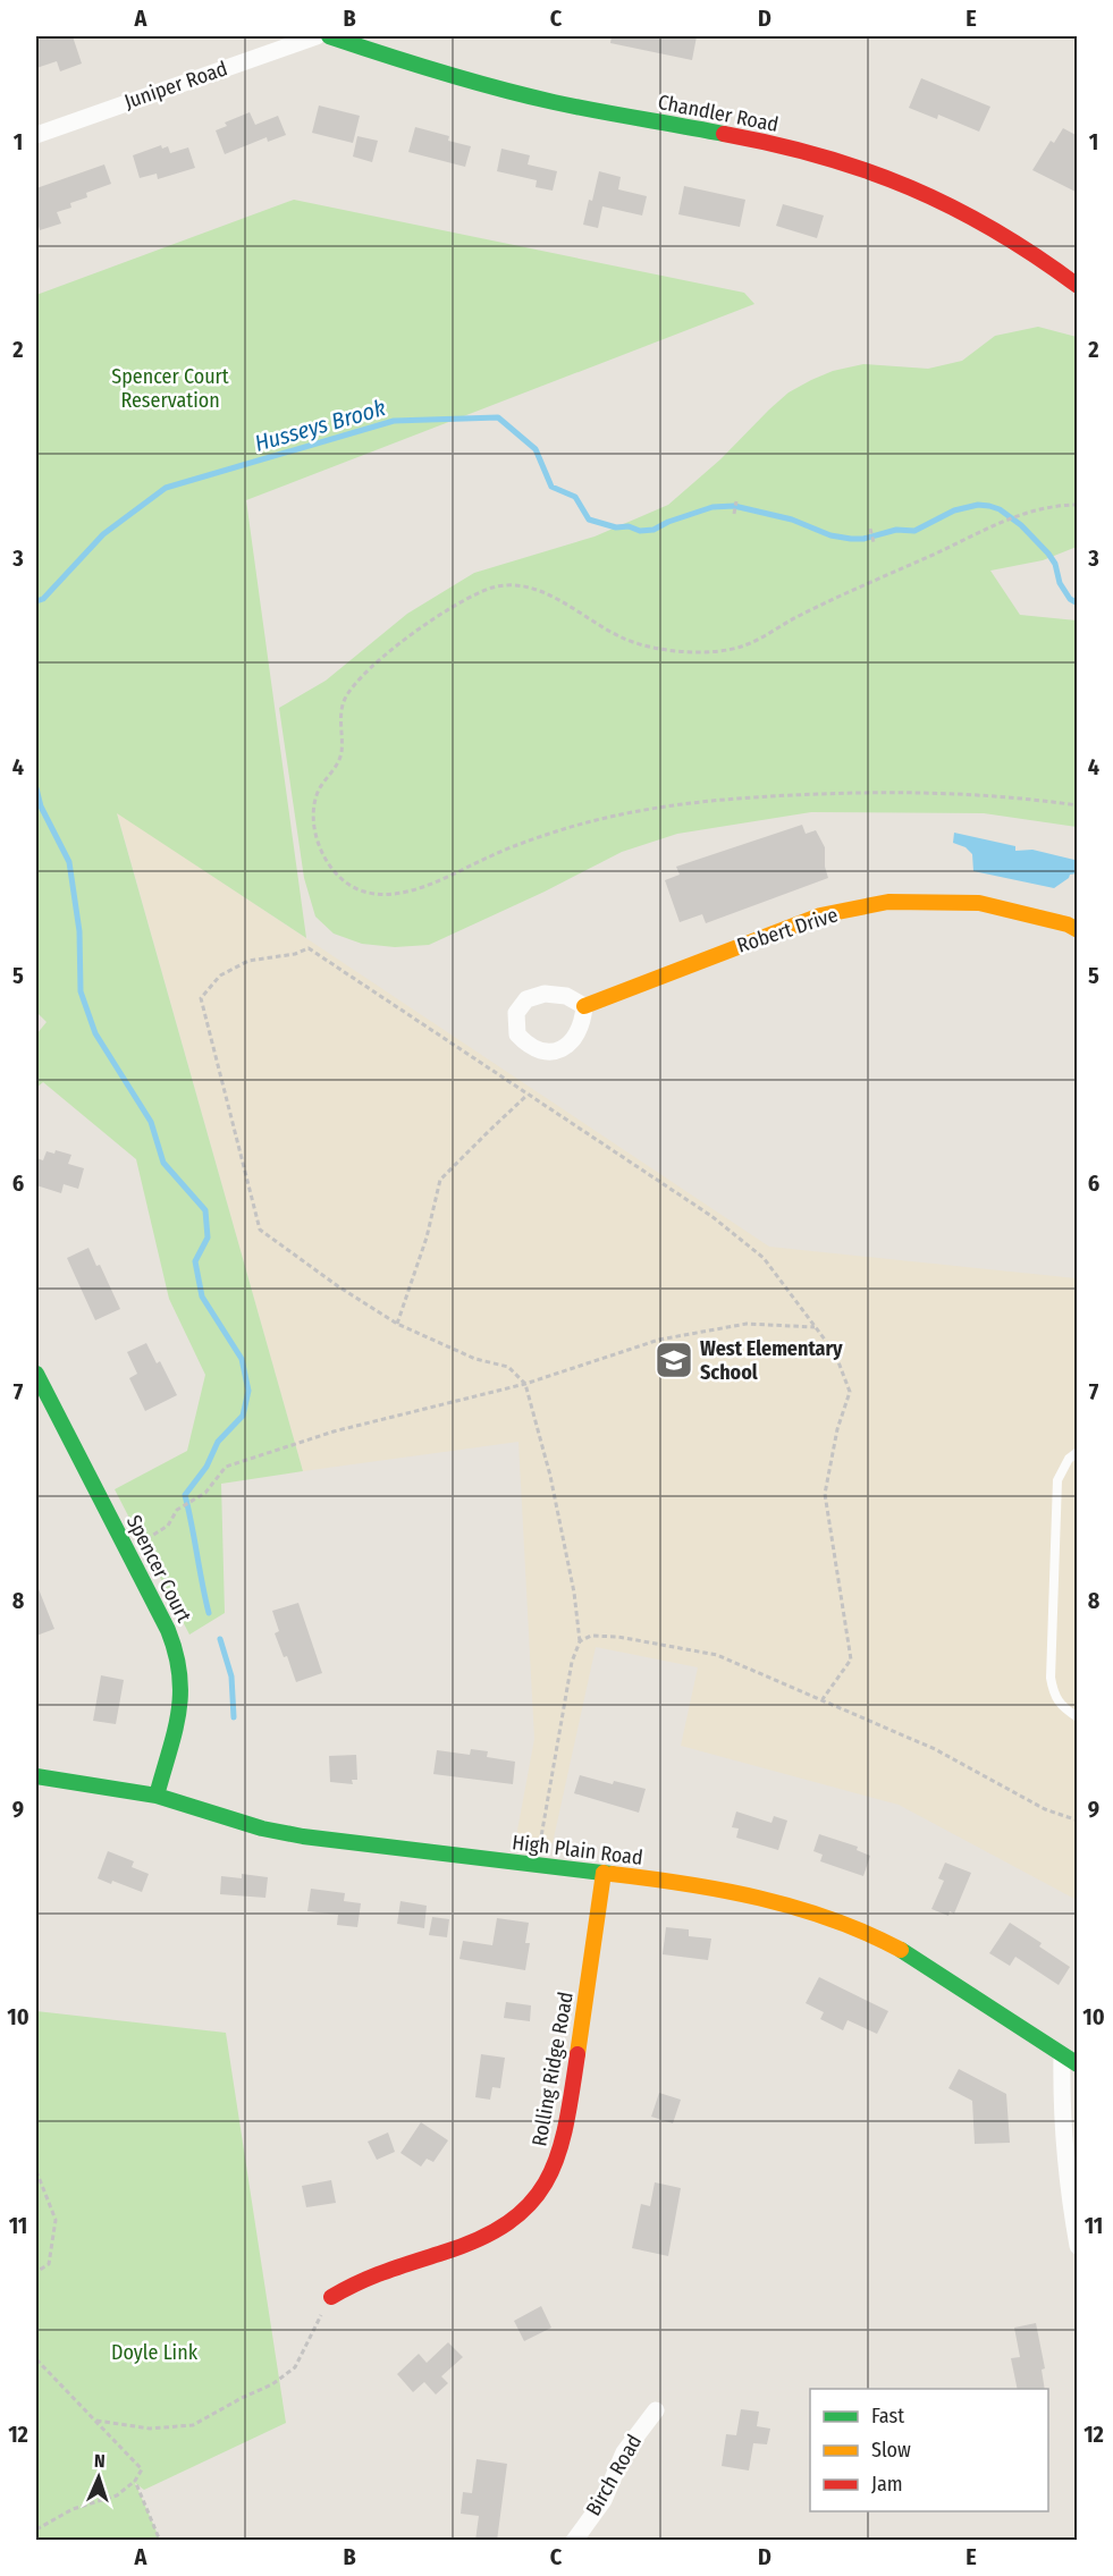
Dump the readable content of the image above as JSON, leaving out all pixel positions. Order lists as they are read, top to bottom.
{
  "streets": {
    "street": [
      "Juniper Road",
      "Chandler Road",
      "Robert Drive",
      "Spencer Court",
      "High Plain Road",
      "Rolling Ridge Road",
      "Birch Road"
    ]
  },
  "crossings": [
    ["Spencer Court", "High Plain Road"],
    ["High Plain Road", "Rolling Ridge Road"]
  ],
  "water": ["Husseys Brook"],
  "parks": ["Spencer Court Reservation", "Doyle Link"],
  "places": {
    "school or university": ["West Elementary School"]
  },
  "legend": ["Fast", "Slow", "Jam"],
  "north": "top",
  "grid": {
    "columns": [
      "A",
      "B",
      "C",
      "D",
      "E"
    ],
    "rows": [
      "1",
      "2",
      "3",
      "4",
      "5",
      "6",
      "7",
      "8",
      "9",
      "10",
      "11",
      "12"
    ]
  }
}
